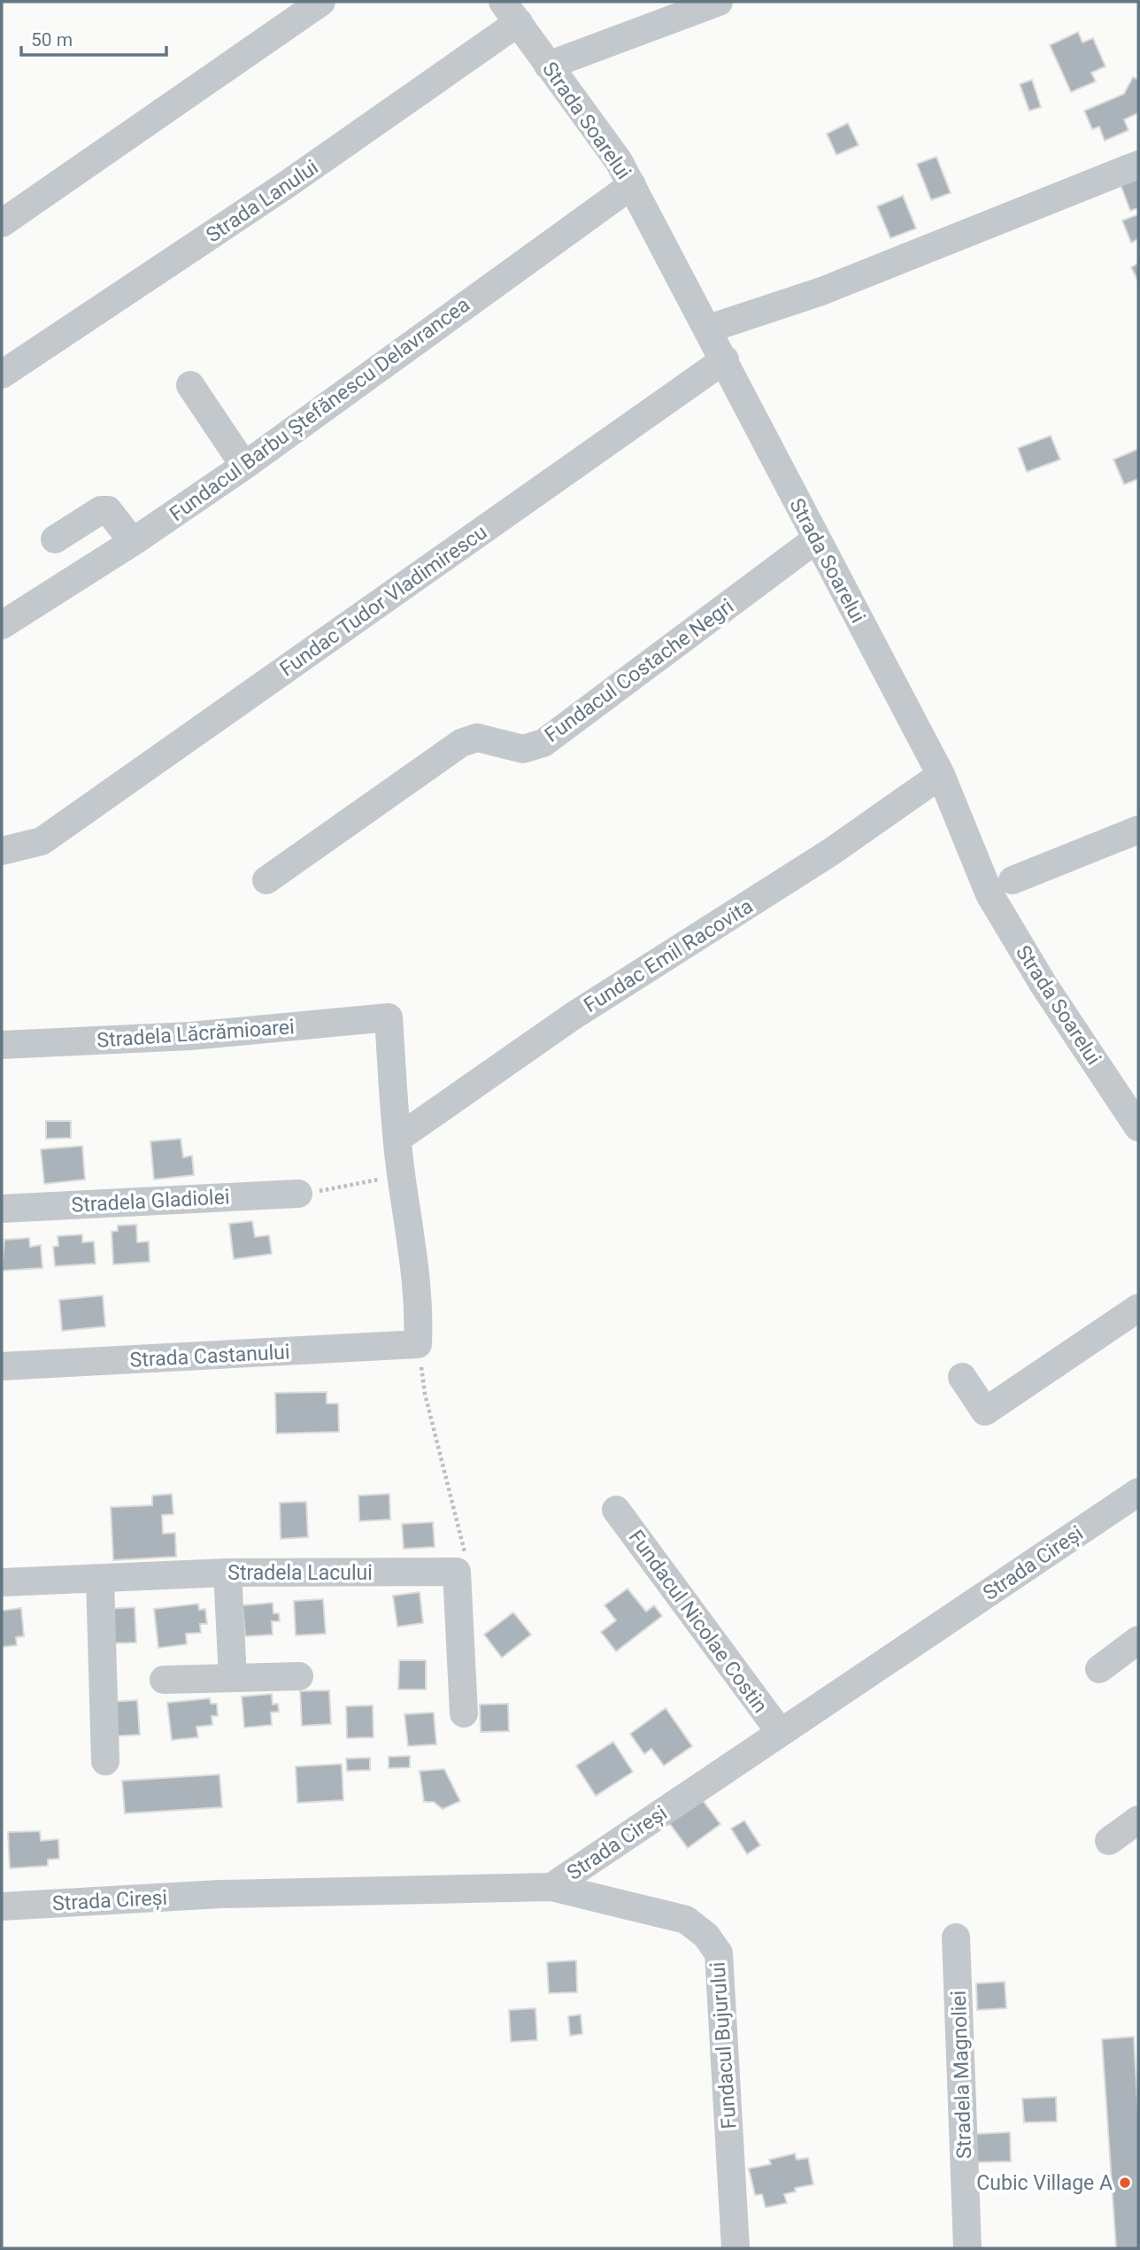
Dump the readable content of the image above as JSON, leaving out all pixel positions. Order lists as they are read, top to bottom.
{
  "streets": {
    "street": [
      "Strada Soarelui",
      "Strada Lanului",
      "Fundacul Barbu Ștefănescu Delavrancea",
      "Fundac Tudor Vladimirescu",
      "Fundacul Costache Negri",
      "Fundac Emil Racovita",
      "Stradela Lăcrămioarei",
      "Stradela Gladiolei",
      "Strada Castanului",
      "Strada Cireși",
      "Stradela Lacului",
      "Fundacul Nicolae Costin",
      "Fundacul Bujurului",
      "Stradela Magnoliei"
    ]
  },
  "crossings": [
    ["Strada Soarelui", "Strada Lanului"],
    ["Strada Soarelui", "Fundacul Barbu Ștefănescu Delavrancea"],
    ["Strada Soarelui", "Fundac Tudor Vladimirescu"],
    ["Strada Soarelui", "Fundacul Costache Negri"],
    ["Strada Soarelui", "Fundac Emil Racovita"],
    ["Fundac Emil Racovita", "Stradela Lăcrămioarei"],
    ["Strada Cireși", "Fundacul Nicolae Costin"],
    ["Strada Cireși", "Fundacul Bujurului"]
  ],
  "places": ["Cubic Village A"],
  "scale_bar": "50 m"
}
